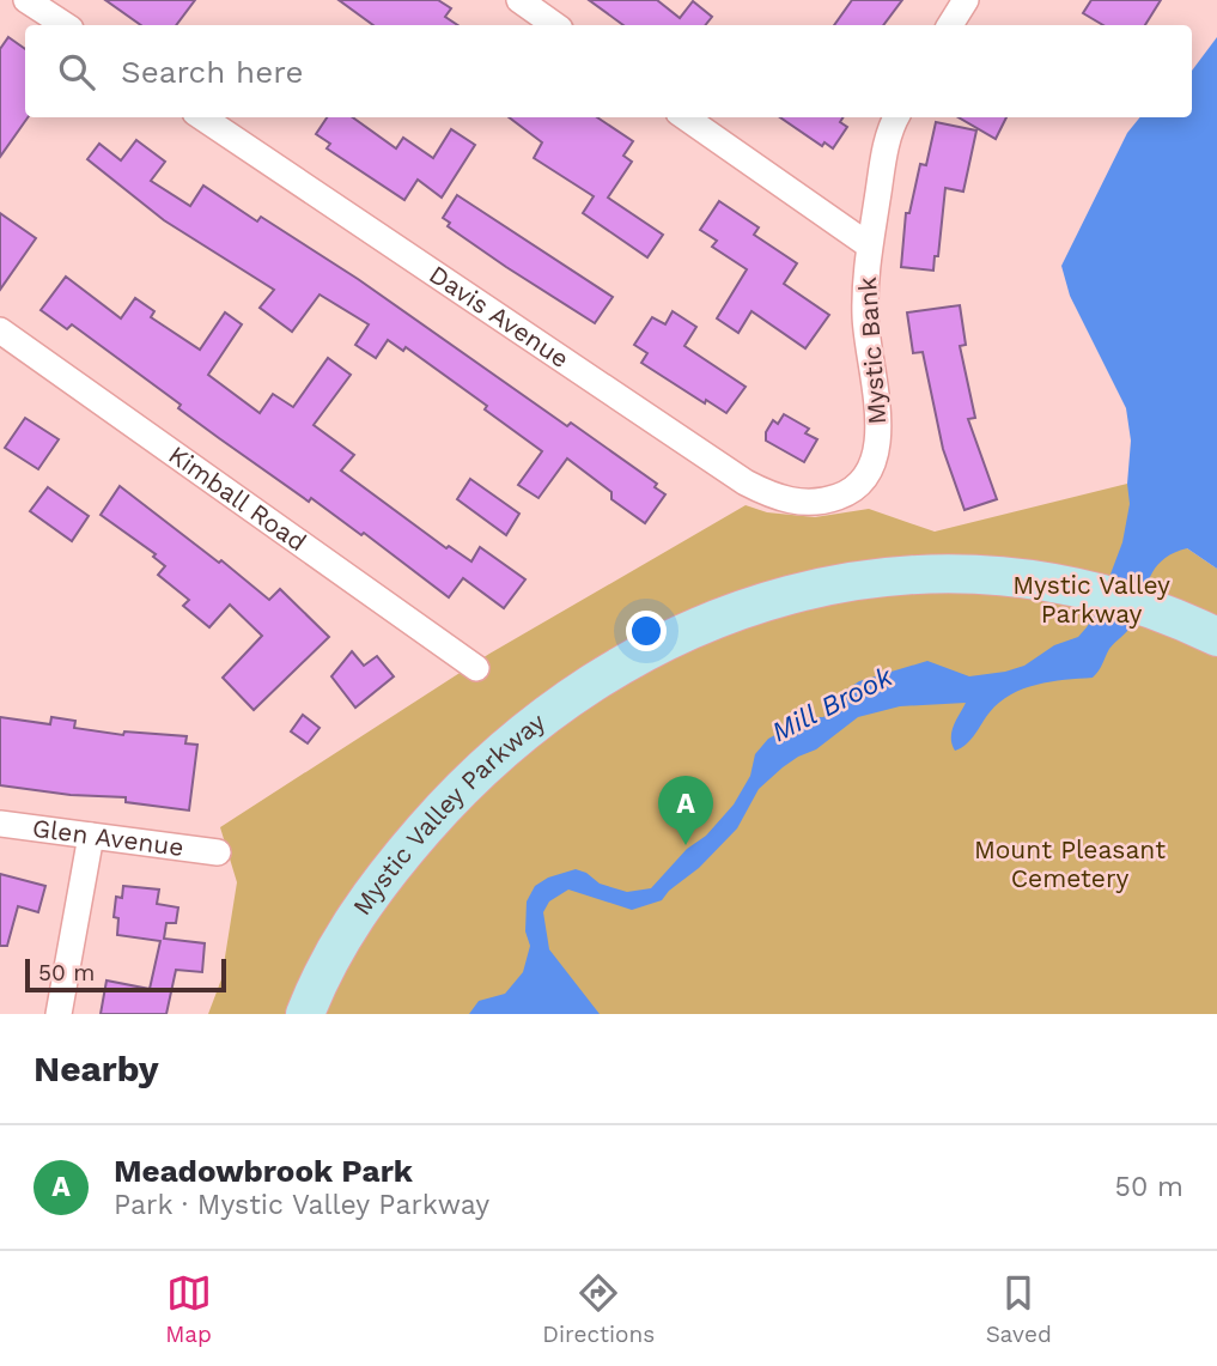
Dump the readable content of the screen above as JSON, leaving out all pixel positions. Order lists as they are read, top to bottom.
{
  "streets": {
    "main road": ["Mystic Valley Parkway"],
    "street": [
      "Davis Avenue",
      "Mystic Bank",
      "Kimball Road",
      "Glen Avenue"
    ]
  },
  "crossings": [
    ["Davis Avenue", "Mystic Bank"]
  ],
  "water": ["Mill Brook"],
  "parks": ["Mystic Valley Parkway", "Mount Pleasant Cemetery"],
  "scale_bar": "50 m",
  "page": {
    "search": "Search here",
    "pins": "A",
    "scale": "50 m",
    "heading": "Nearby",
    "list": [
      {
        "mark": "A",
        "name": "Meadowbrook Park",
        "note": "Park · Mystic Valley Parkway",
        "value": "50 m"
      }
    ],
    "nav": ["Map", "Directions", "Saved"]
  }
}
